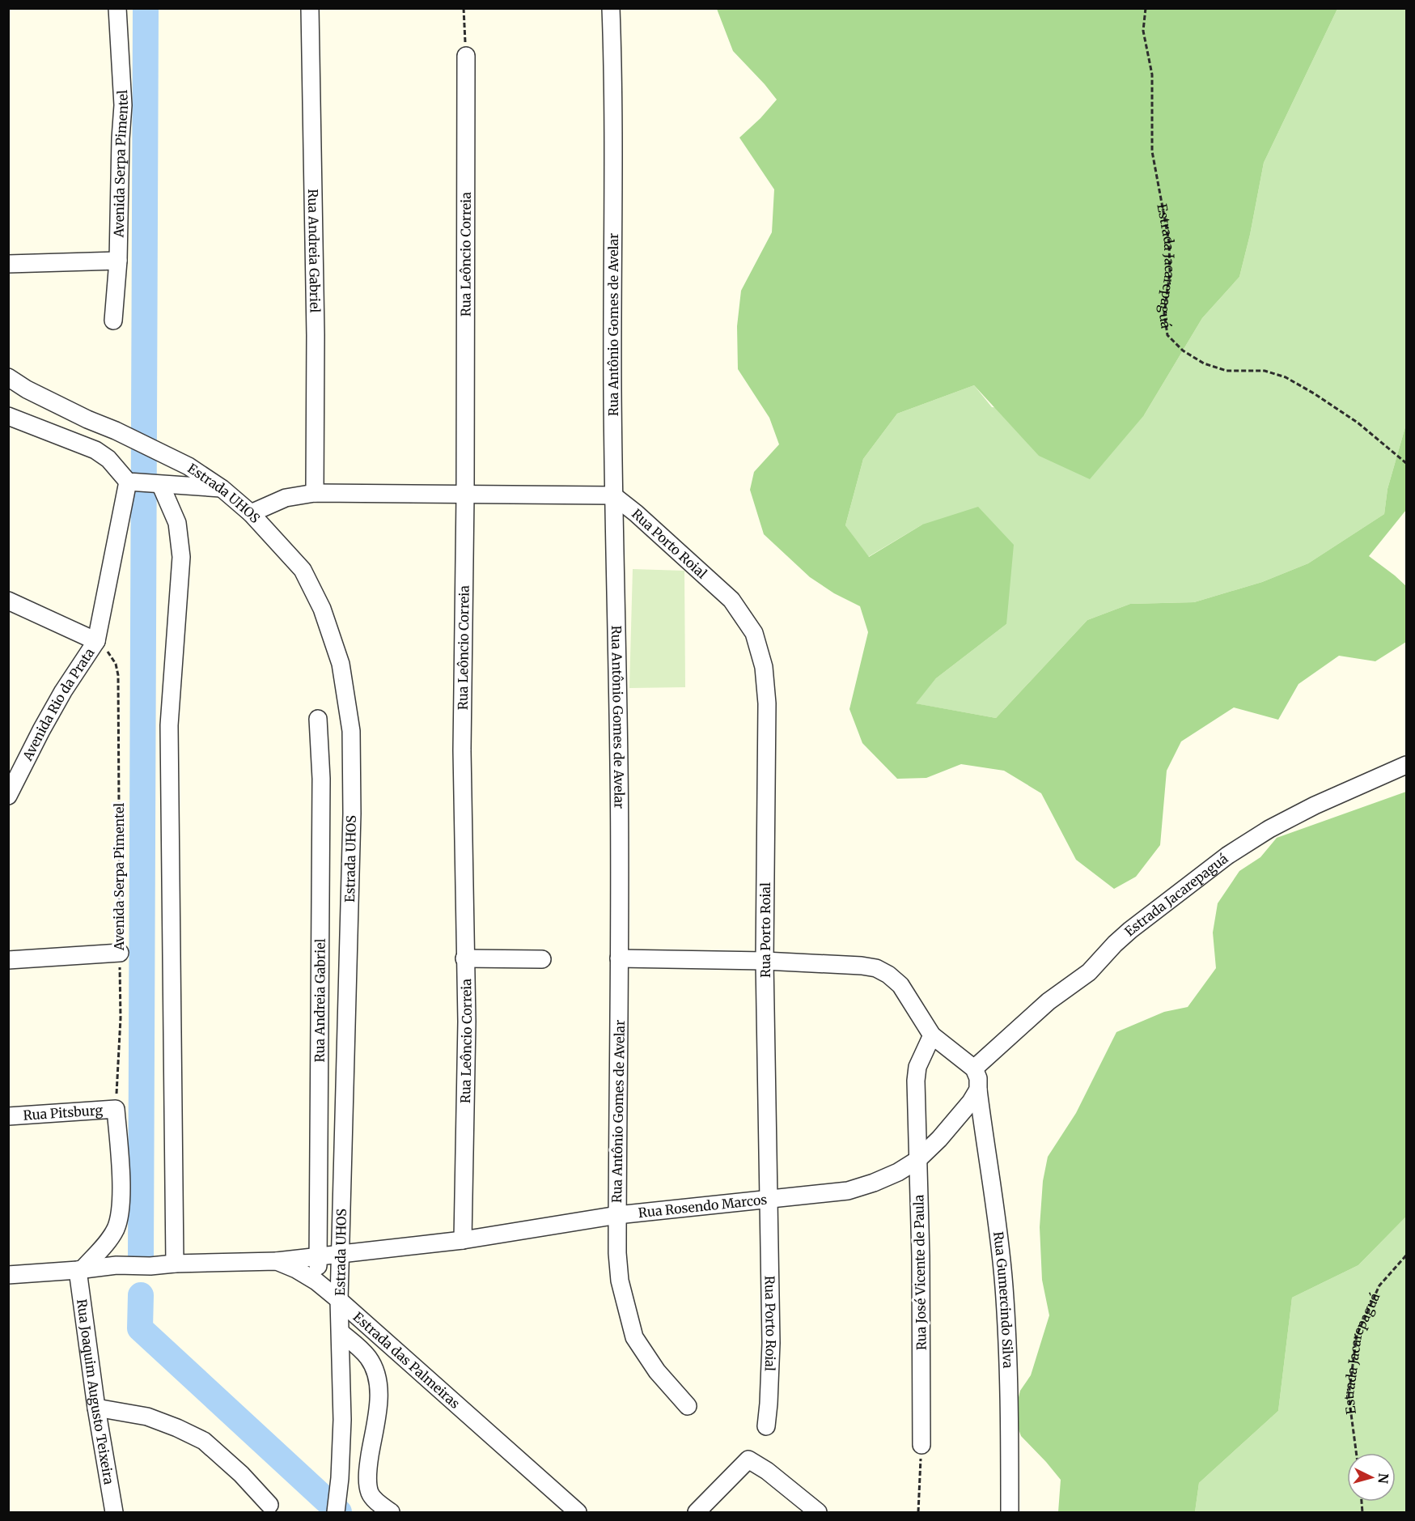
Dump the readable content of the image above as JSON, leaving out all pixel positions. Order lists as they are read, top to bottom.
{
  "streets": {
    "street": [
      "Avenida Serpa Pimentel",
      "Rua Andreia Gabriel",
      "Rua Leôncio Correia",
      "Estrada Jacarepaguá",
      "Rua Antônio Gomes de Avelar",
      "Estrada UHOS",
      "Rua Porto Roial",
      "Avenida Rio da Prata",
      "Rua Pitsburg",
      "Rua Rosendo Marcos",
      "Rua José Vicente de Paula",
      "Rua Gumercindo Silva",
      "Estrada das Palmeiras",
      "Rua Joaquim Augusto Teixeira"
    ]
  },
  "crossings": [
    ["Avenida Serpa Pimentel", "Avenida Rio da Prata"],
    ["Avenida Serpa Pimentel", "Rua Pitsburg"],
    ["Rua Andreia Gabriel", "Rua Rosendo Marcos"],
    ["Rua Andreia Gabriel", "Estrada das Palmeiras"],
    ["Rua Leôncio Correia", "Rua Rosendo Marcos"],
    ["Rua Antônio Gomes de Avelar", "Rua Porto Roial"],
    ["Rua Antônio Gomes de Avelar", "Rua Rosendo Marcos"],
    ["Estrada UHOS", "Rua Rosendo Marcos"],
    ["Estrada UHOS", "Estrada das Palmeiras"],
    ["Rua Porto Roial", "Rua Rosendo Marcos"],
    ["Rua Rosendo Marcos", "Rua José Vicente de Paula"],
    ["Rua Rosendo Marcos", "Rua Gumercindo Silva"],
    ["Rua Rosendo Marcos", "Estrada das Palmeiras"],
    ["Estrada das Palmeiras", "Rua Joaquim Augusto Teixeira"]
  ],
  "north": "right"
}
